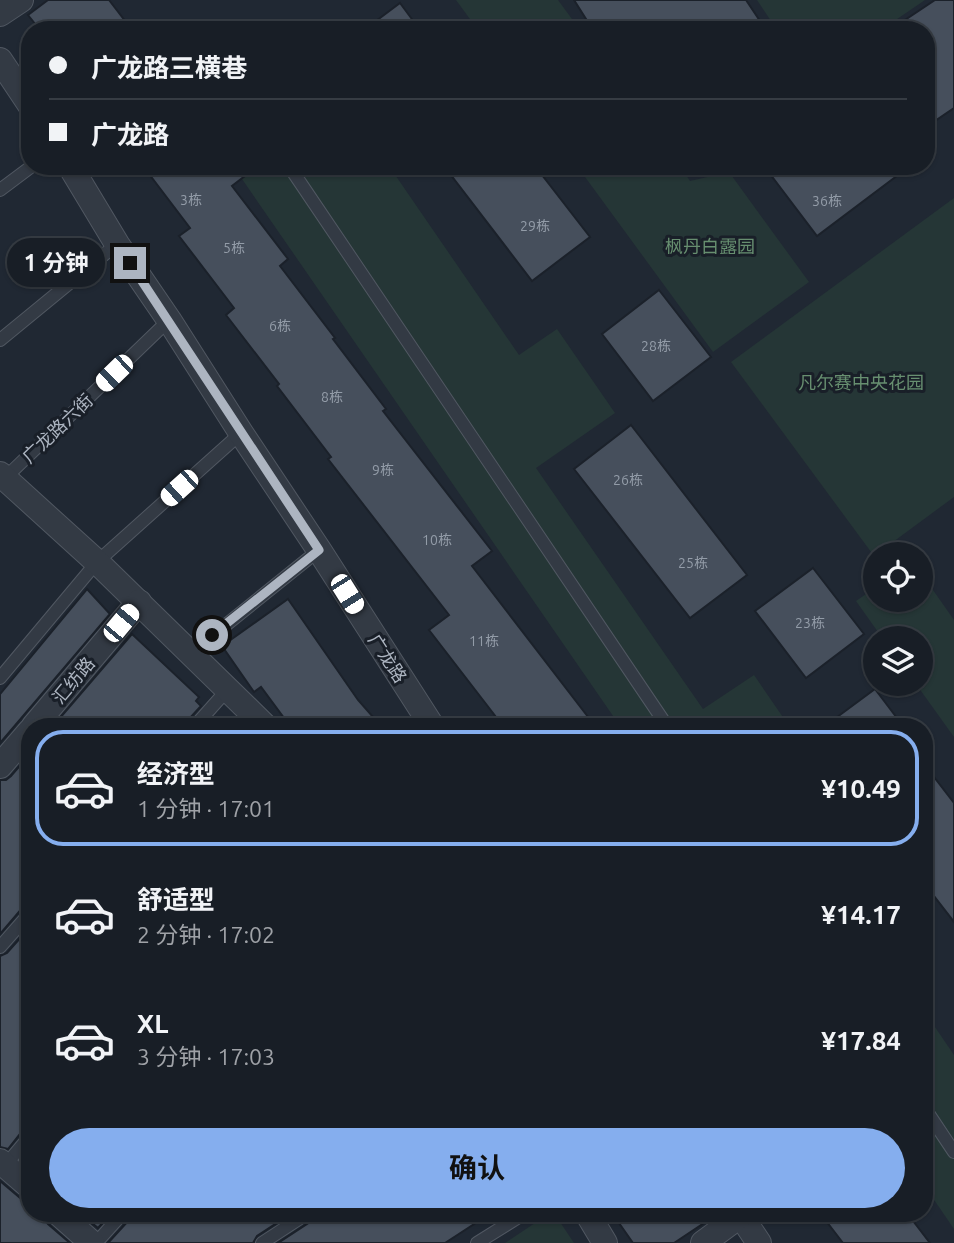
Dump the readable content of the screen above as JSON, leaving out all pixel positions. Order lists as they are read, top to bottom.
{
  "streets": {
    "street": ["广龙路", "汇纺路"],
    "lane": ["广龙路六街"]
  },
  "crossings": [
    ["广龙路六街", "广龙路"]
  ],
  "parks": ["枫丹白露园", "凡尔赛中央花园"],
  "house_numbers": [
    "3栋",
    "36栋",
    "29栋",
    "5栋",
    "6栋",
    "28栋",
    "8栋",
    "9栋",
    "26栋",
    "10栋",
    "25栋",
    "23栋",
    "11栋"
  ],
  "page": {
    "banner": ["广龙路三横巷", "广龙路"],
    "bubble": "1 分钟",
    "list": [
      {
        "name": "经济型",
        "note": "1 分钟 · 17:01",
        "value": "¥10.49"
      },
      {
        "name": "舒适型",
        "note": "2 分钟 · 17:02",
        "value": "¥14.17"
      },
      {
        "name": "XL",
        "note": "3 分钟 · 17:03",
        "value": "¥17.84"
      }
    ],
    "buttons": "确认"
  }
}
